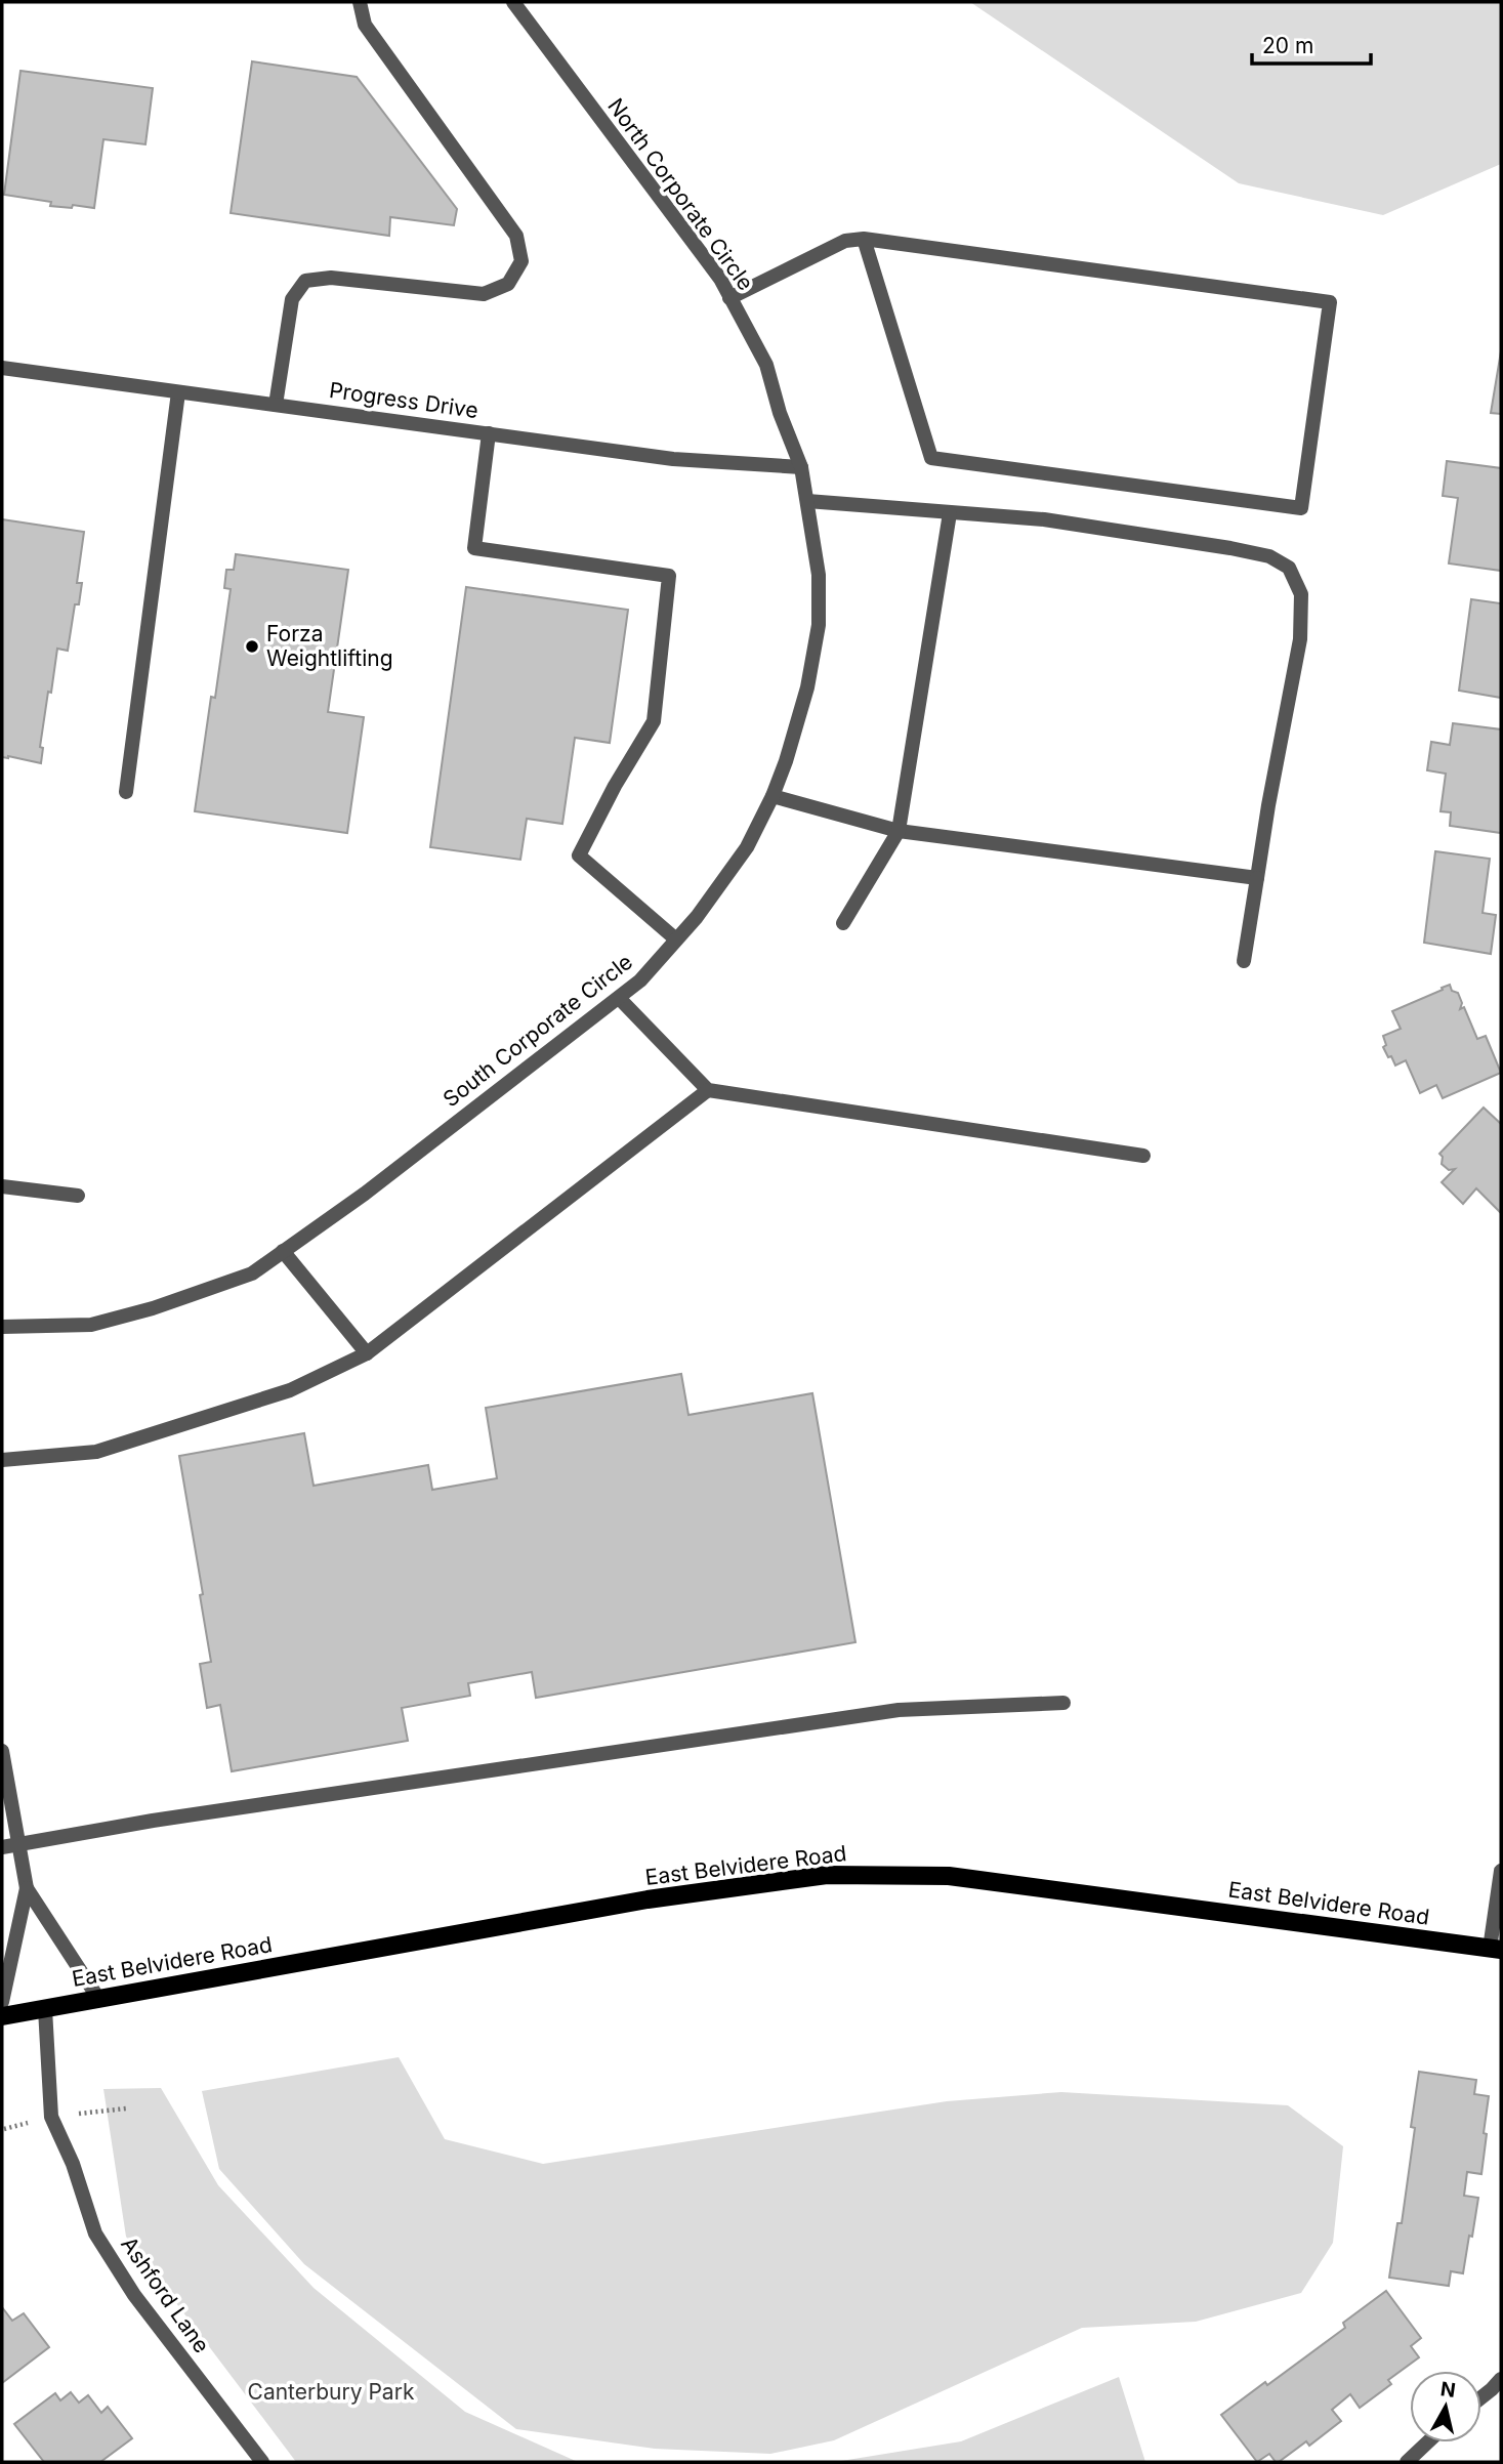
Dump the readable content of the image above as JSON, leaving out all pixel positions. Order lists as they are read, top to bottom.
{
  "streets": {
    "main road": ["East Belvidere Road"],
    "street": [
      "North Corporate Circle",
      "Progress Drive",
      "South Corporate Circle",
      "Ashford Lane"
    ]
  },
  "crossings": [
    ["North Corporate Circle", "Progress Drive"],
    ["North Corporate Circle", "South Corporate Circle"],
    ["Progress Drive", "South Corporate Circle"],
    ["East Belvidere Road", "Ashford Lane"]
  ],
  "parks": ["Canterbury Park"],
  "places": ["Forza Weightlifting"],
  "scale_bar": "20 m",
  "north": "top"
}
